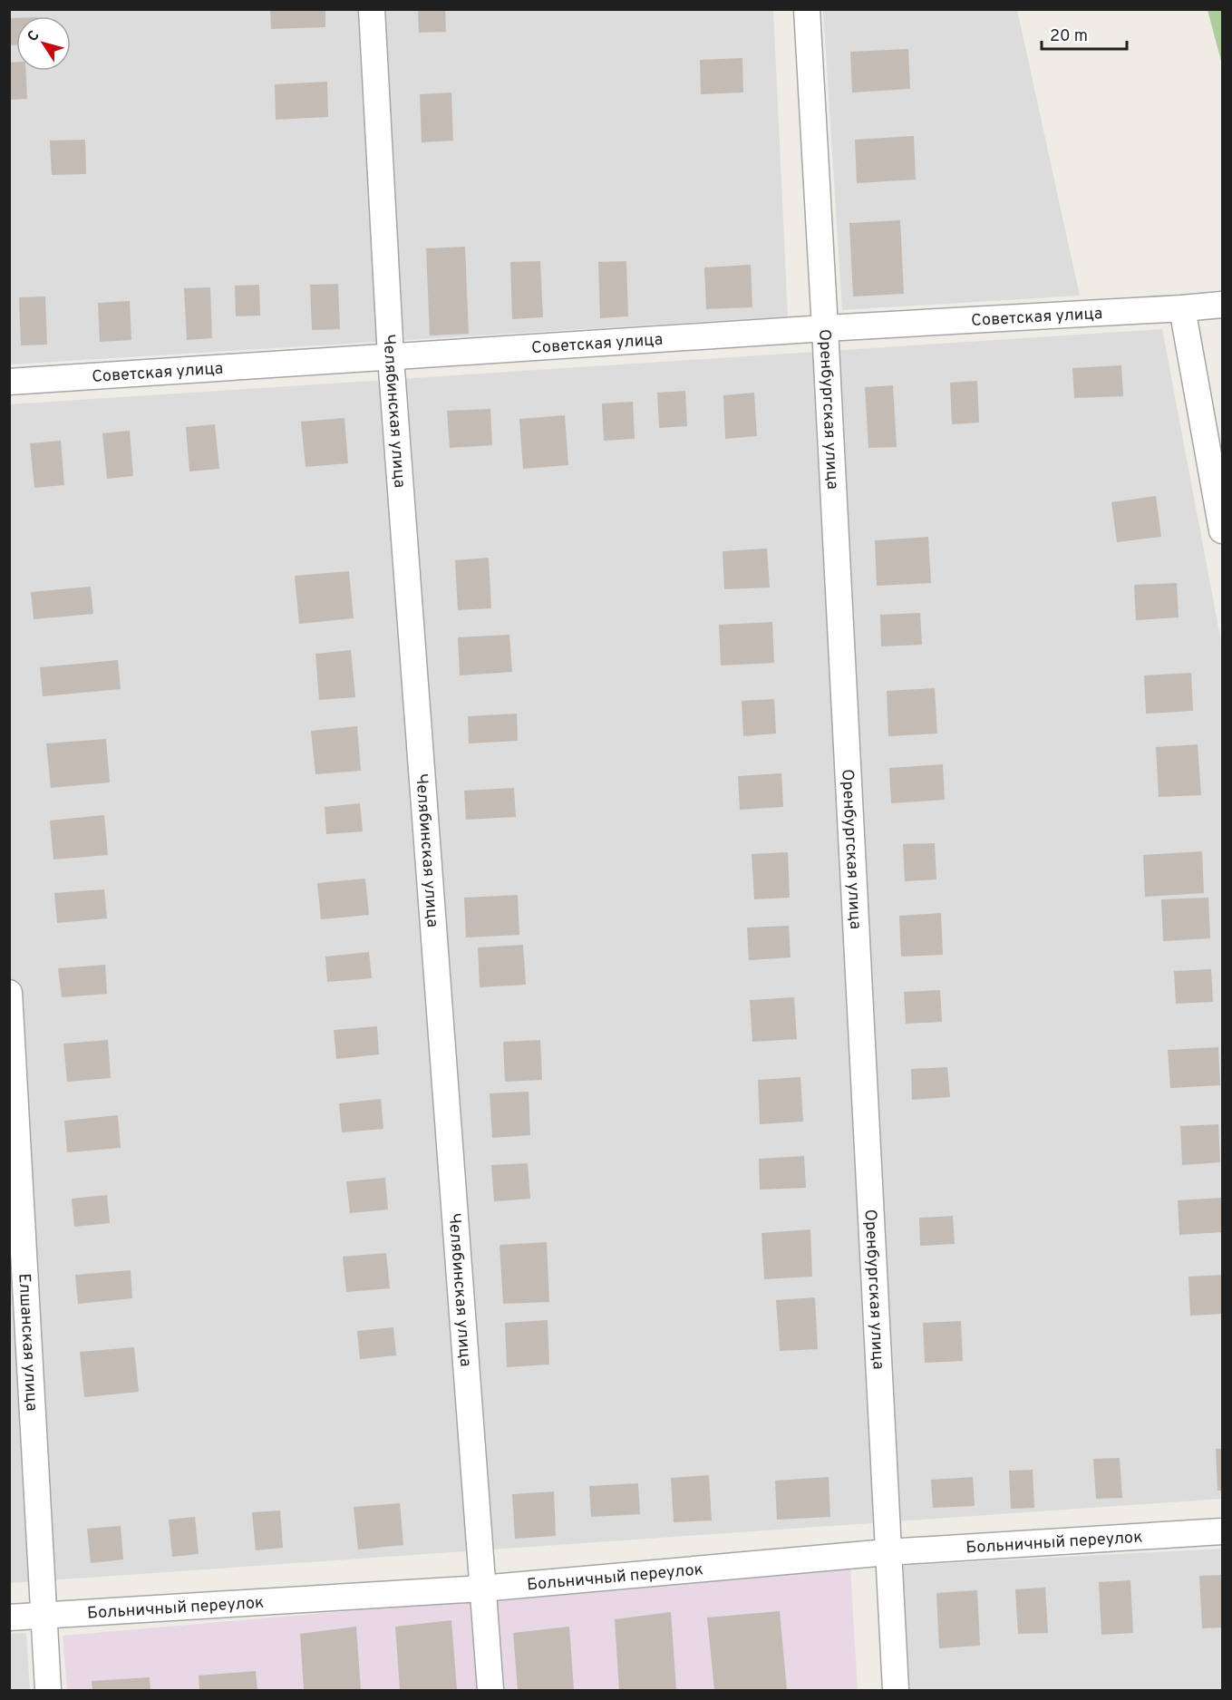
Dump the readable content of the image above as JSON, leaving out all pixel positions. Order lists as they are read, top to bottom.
{
  "streets": {
    "street": [
      "Советская улица",
      "Оренбургская улица",
      "Челябинская улица",
      "Елшанская улица",
      "Больничный переулок"
    ]
  },
  "crossings": [
    ["Советская улица", "Оренбургская улица"],
    ["Советская улица", "Челябинская улица"],
    ["Оренбургская улица", "Больничный переулок"],
    ["Челябинская улица", "Больничный переулок"],
    ["Елшанская улица", "Больничный переулок"]
  ],
  "scale_bar": "20 m",
  "north": "top left"
}
